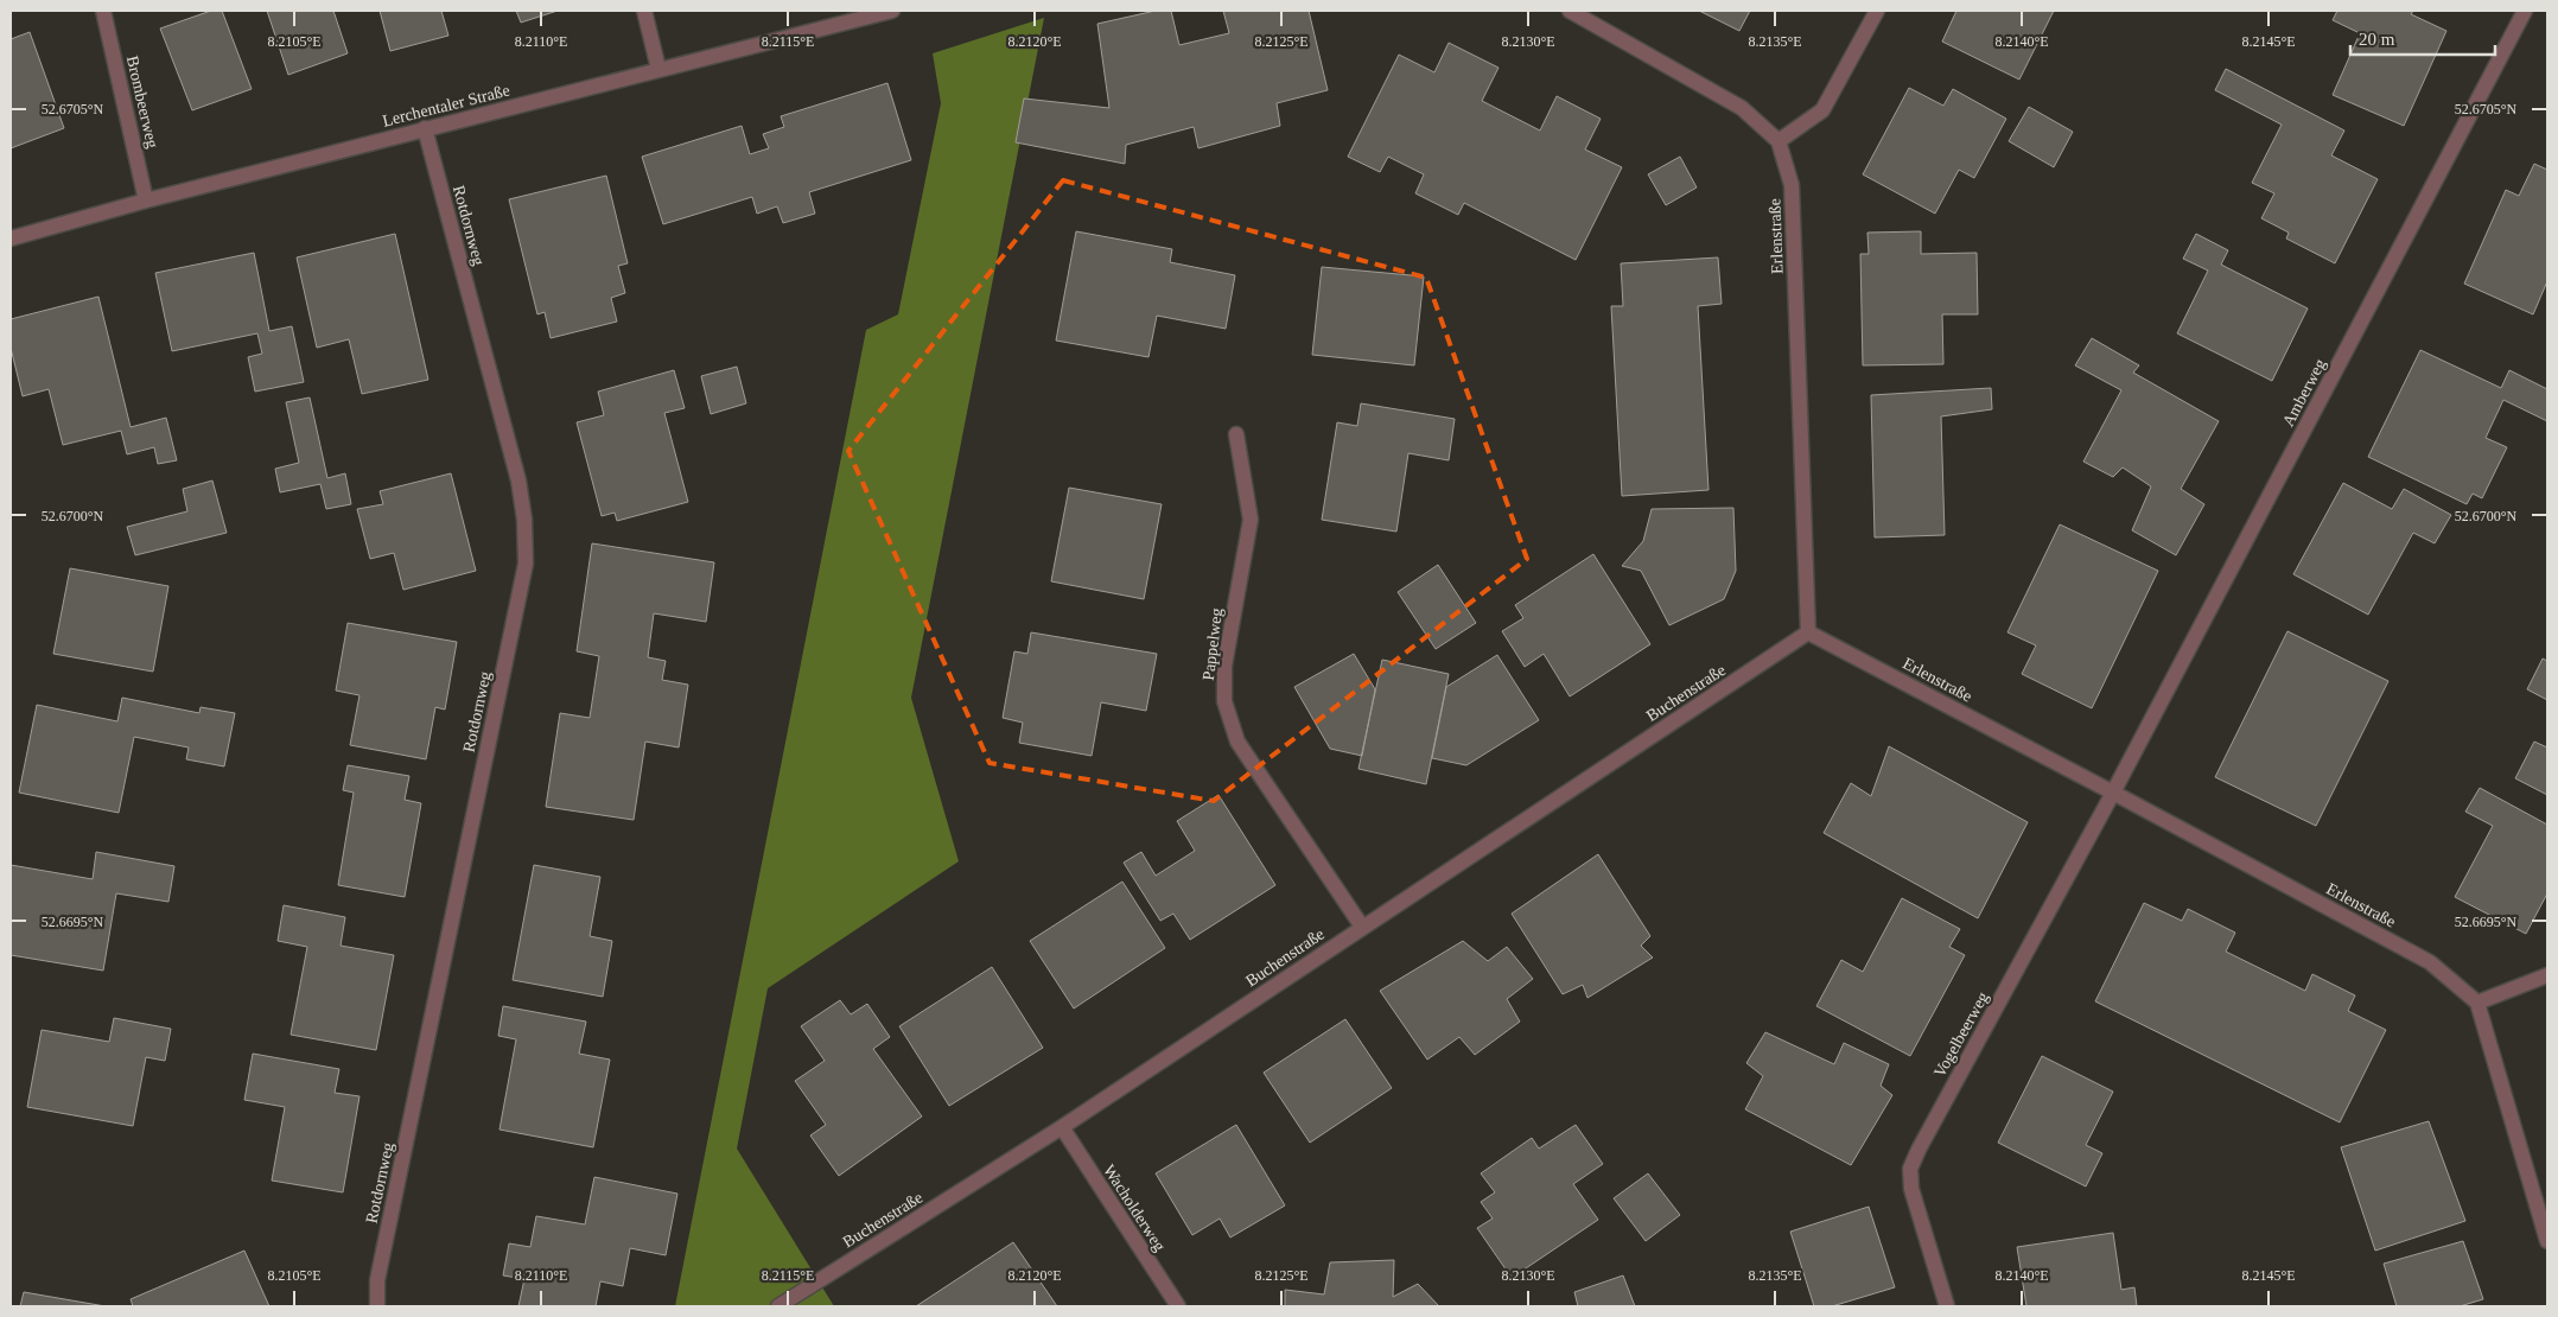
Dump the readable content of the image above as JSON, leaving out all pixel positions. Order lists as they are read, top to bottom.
{
  "streets": {
    "street": [
      "Brombeerweg",
      "Lerchentaler Straße",
      "Rotdornweg",
      "Erlenstraße",
      "Amberweg",
      "Pappelweg",
      "Buchenstraße",
      "Vogelbeerweg",
      "Wacholderweg"
    ]
  },
  "crossings": [
    ["Brombeerweg", "Lerchentaler Straße"],
    ["Lerchentaler Straße", "Rotdornweg"],
    ["Erlenstraße", "Amberweg"],
    ["Erlenstraße", "Buchenstraße"],
    ["Erlenstraße", "Vogelbeerweg"],
    ["Amberweg", "Vogelbeerweg"],
    ["Pappelweg", "Buchenstraße"],
    ["Buchenstraße", "Wacholderweg"]
  ],
  "scale_bar": "20 m",
  "coordinates": [
    "8.2105°E",
    "8.2110°E",
    "8.2115°E",
    "8.2120°E",
    "8.2125°E",
    "8.2130°E",
    "8.2135°E",
    "8.2140°E",
    "8.2145°E",
    "52.6705°N",
    "52.6700°N",
    "52.6695°N"
  ]
}
